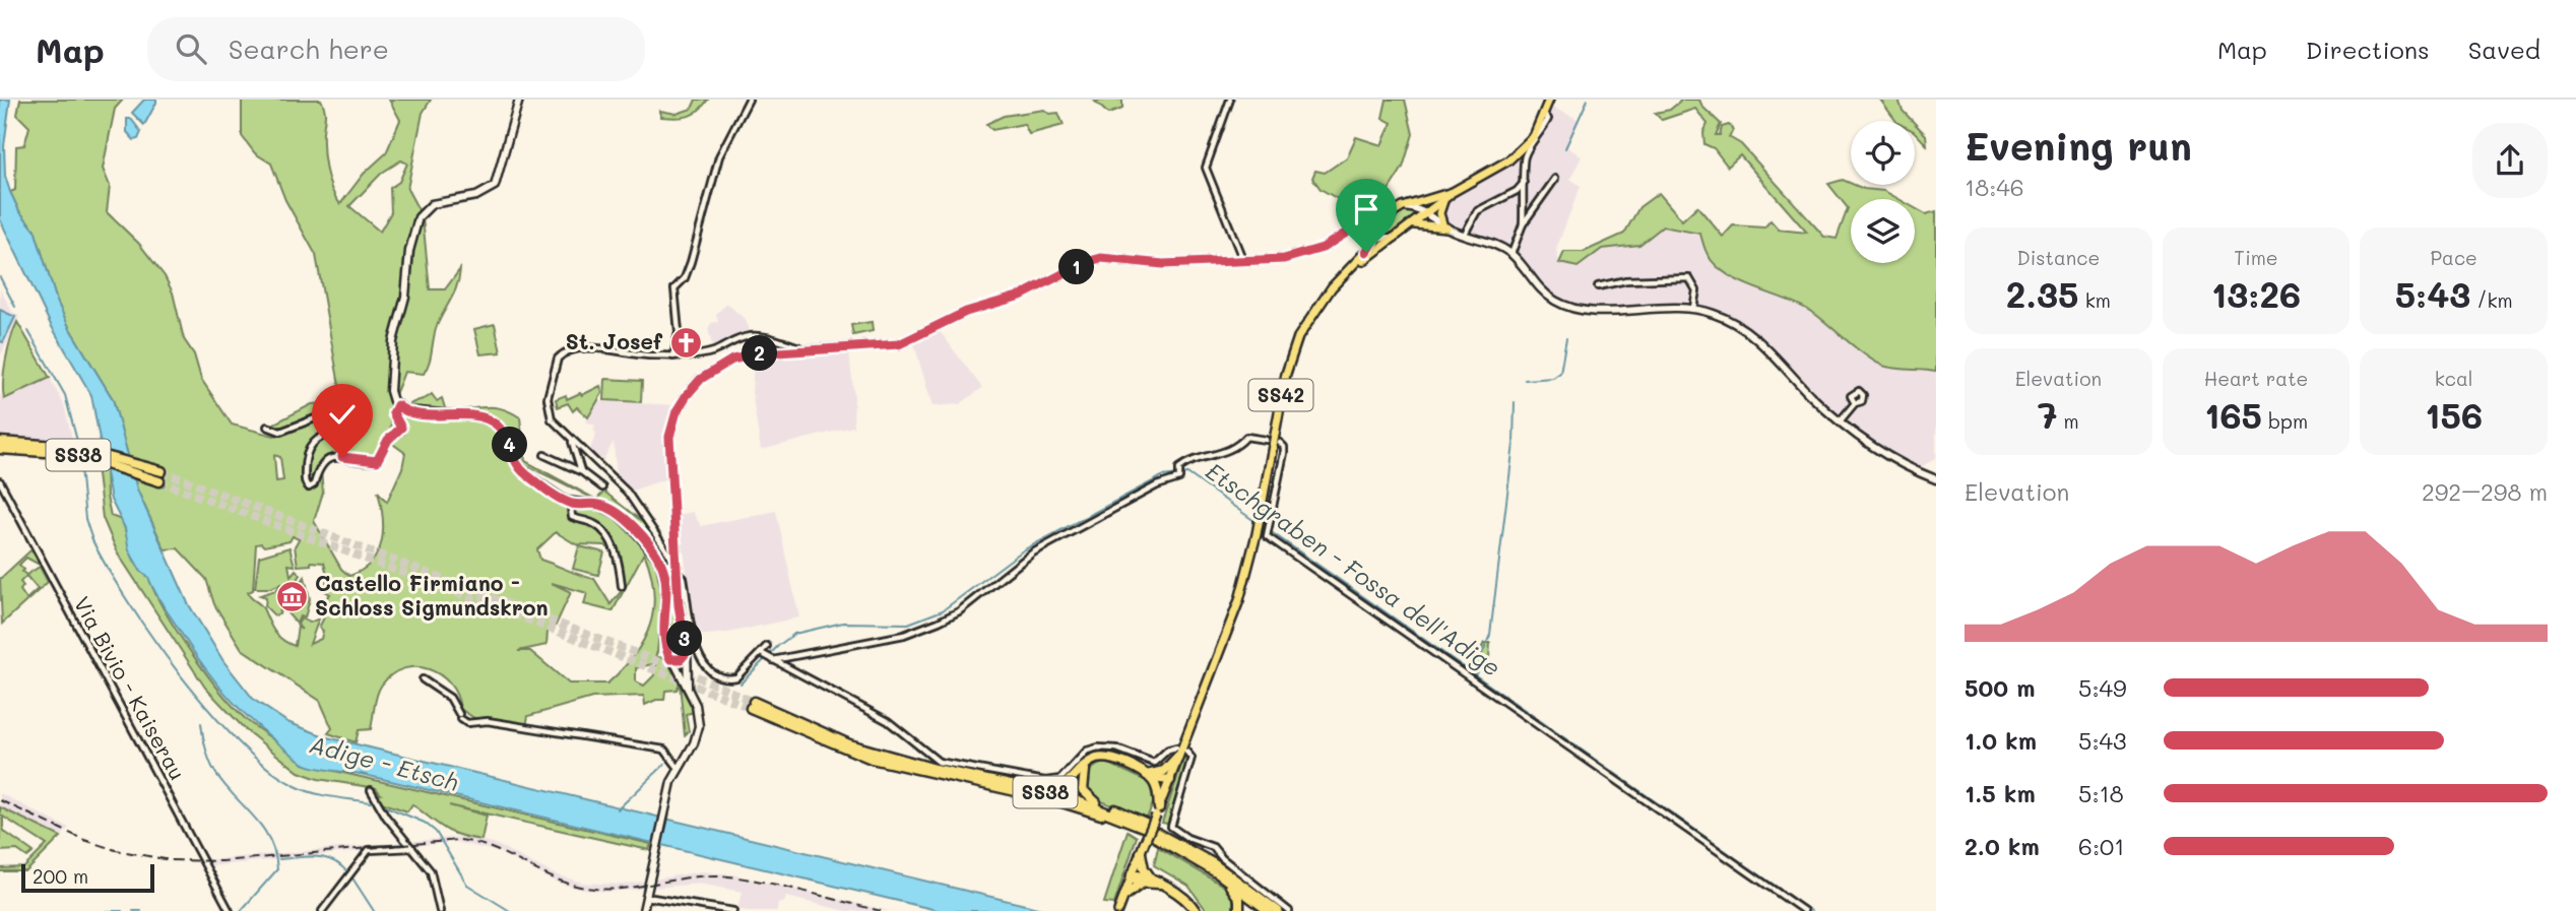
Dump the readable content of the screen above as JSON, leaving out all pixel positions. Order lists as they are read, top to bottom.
{
  "streets": {
    "highway": ["SS38"],
    "main road": ["SS42"],
    "street": ["Via Bivio - Kaiserau"]
  },
  "water": ["Etschgraben - Fossa dell'Adige", "Adige - Etsch"],
  "places": {
    "church": ["St. Josef"],
    "museum": ["Castello Firmiano - Schloss Sigmundskron"]
  },
  "scale_bar": "200 m",
  "page": {
    "header": "Map",
    "search": "Search here",
    "nav": ["Map", "Directions", "Saved"],
    "heading": ["Evening run", "18:46"],
    "stats": [
      ["Distance", "2.35 km"],
      ["Time", "13:26"],
      ["Pace", "5:43 /km"],
      ["Elevation", "7 m"],
      ["Heart rate", "165 bpm"],
      ["kcal", "156"]
    ],
    "pins": [
      "1",
      "2",
      "4",
      "3"
    ],
    "chart": ["Elevation", "292–298 m"],
    "list": [
      {
        "name": "500 m",
        "note": "5:49"
      },
      {
        "name": "1.0 km",
        "note": "5:43"
      },
      {
        "name": "1.5 km",
        "note": "5:18"
      },
      {
        "name": "2.0 km",
        "note": "6:01"
      }
    ],
    "scale": "200 m"
  }
}
